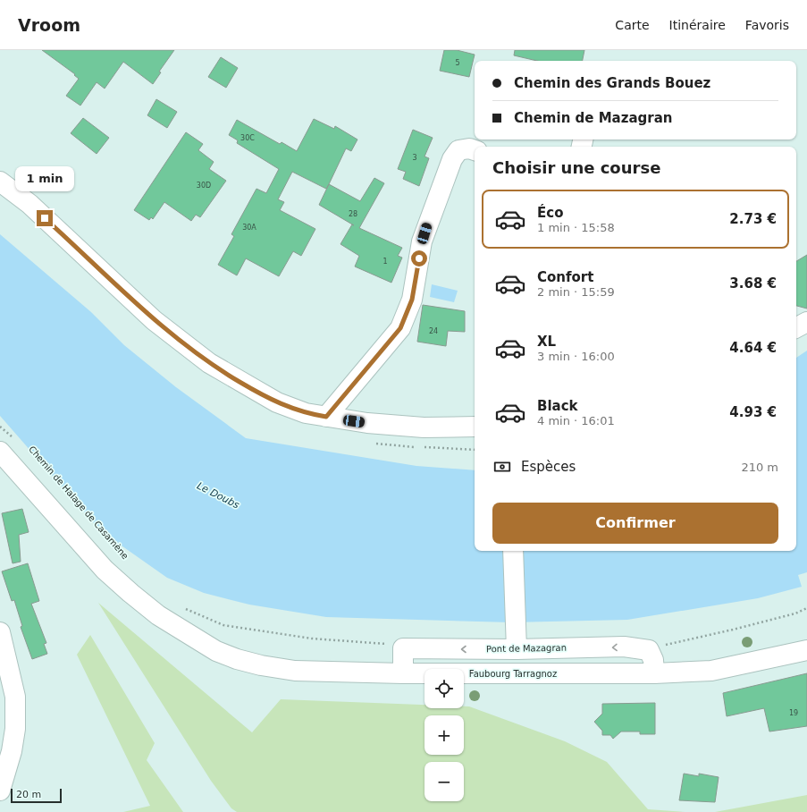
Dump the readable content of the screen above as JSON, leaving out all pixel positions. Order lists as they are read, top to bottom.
{
  "streets": {
    "street": ["Pont de Mazagran", "Faubourg Tarragnoz"]
  },
  "one_way": ["Pont de Mazagran"],
  "water": ["Le Doubs"],
  "house_numbers": [
    "5",
    "30C",
    "3",
    "30D",
    "28",
    "30A",
    "1",
    "24",
    "19"
  ],
  "scale_bar": "20 m",
  "page": {
    "header": "Vroom",
    "nav": ["Carte", "Itinéraire", "Favoris"],
    "banner": ["Chemin des Grands Bouez", "Chemin de Mazagran"],
    "heading": "Choisir une course",
    "bubble": "1 min",
    "list": [
      {
        "name": "Éco",
        "note": "1 min · 15:58",
        "value": "2.73 €"
      },
      {
        "name": "Confort",
        "note": "2 min · 15:59",
        "value": "3.68 €"
      },
      {
        "name": "XL",
        "note": "3 min · 16:00",
        "value": "4.64 €"
      },
      {
        "name": "Black",
        "note": "4 min · 16:01",
        "value": "4.93 €"
      }
    ],
    "pay": ["Espèces", "210 m"],
    "buttons": "Confirmer",
    "map_buttons": ["+", "−"],
    "scale": "20 m"
  }
}
